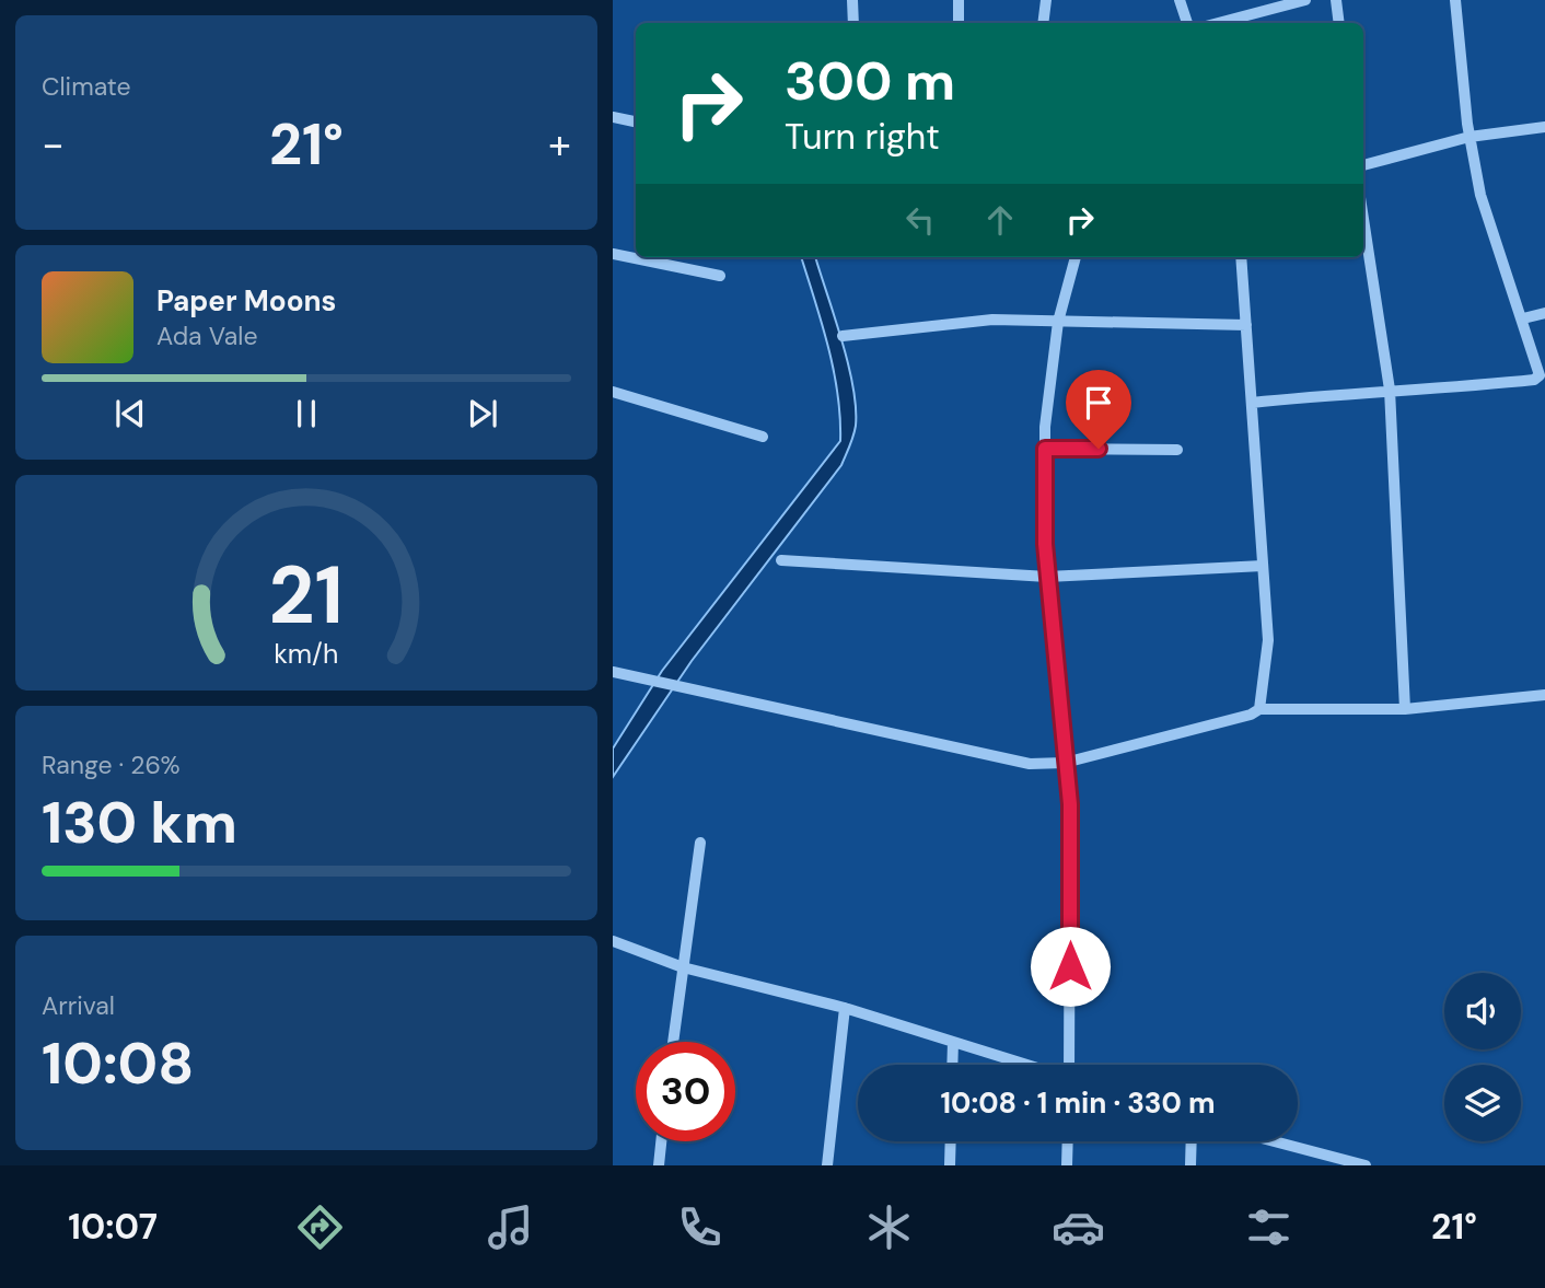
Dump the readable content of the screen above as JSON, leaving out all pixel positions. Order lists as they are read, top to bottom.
{
  "page": {
    "tile": [
      "Climate",
      ["Range · 26%", "130 km"],
      ["Arrival", "10:08"]
    ],
    "turn": ["300 m", "Turn right"],
    "heat": ["−", "21°", "+"],
    "song": ["Paper Moons", "Ada Vale"],
    "limit": "30",
    "trip": "10:08 · 1 min · 330 m",
    "tabs": ["10:07", "21°"],
    "gauge": ["21", "km/h"]
  }
}
